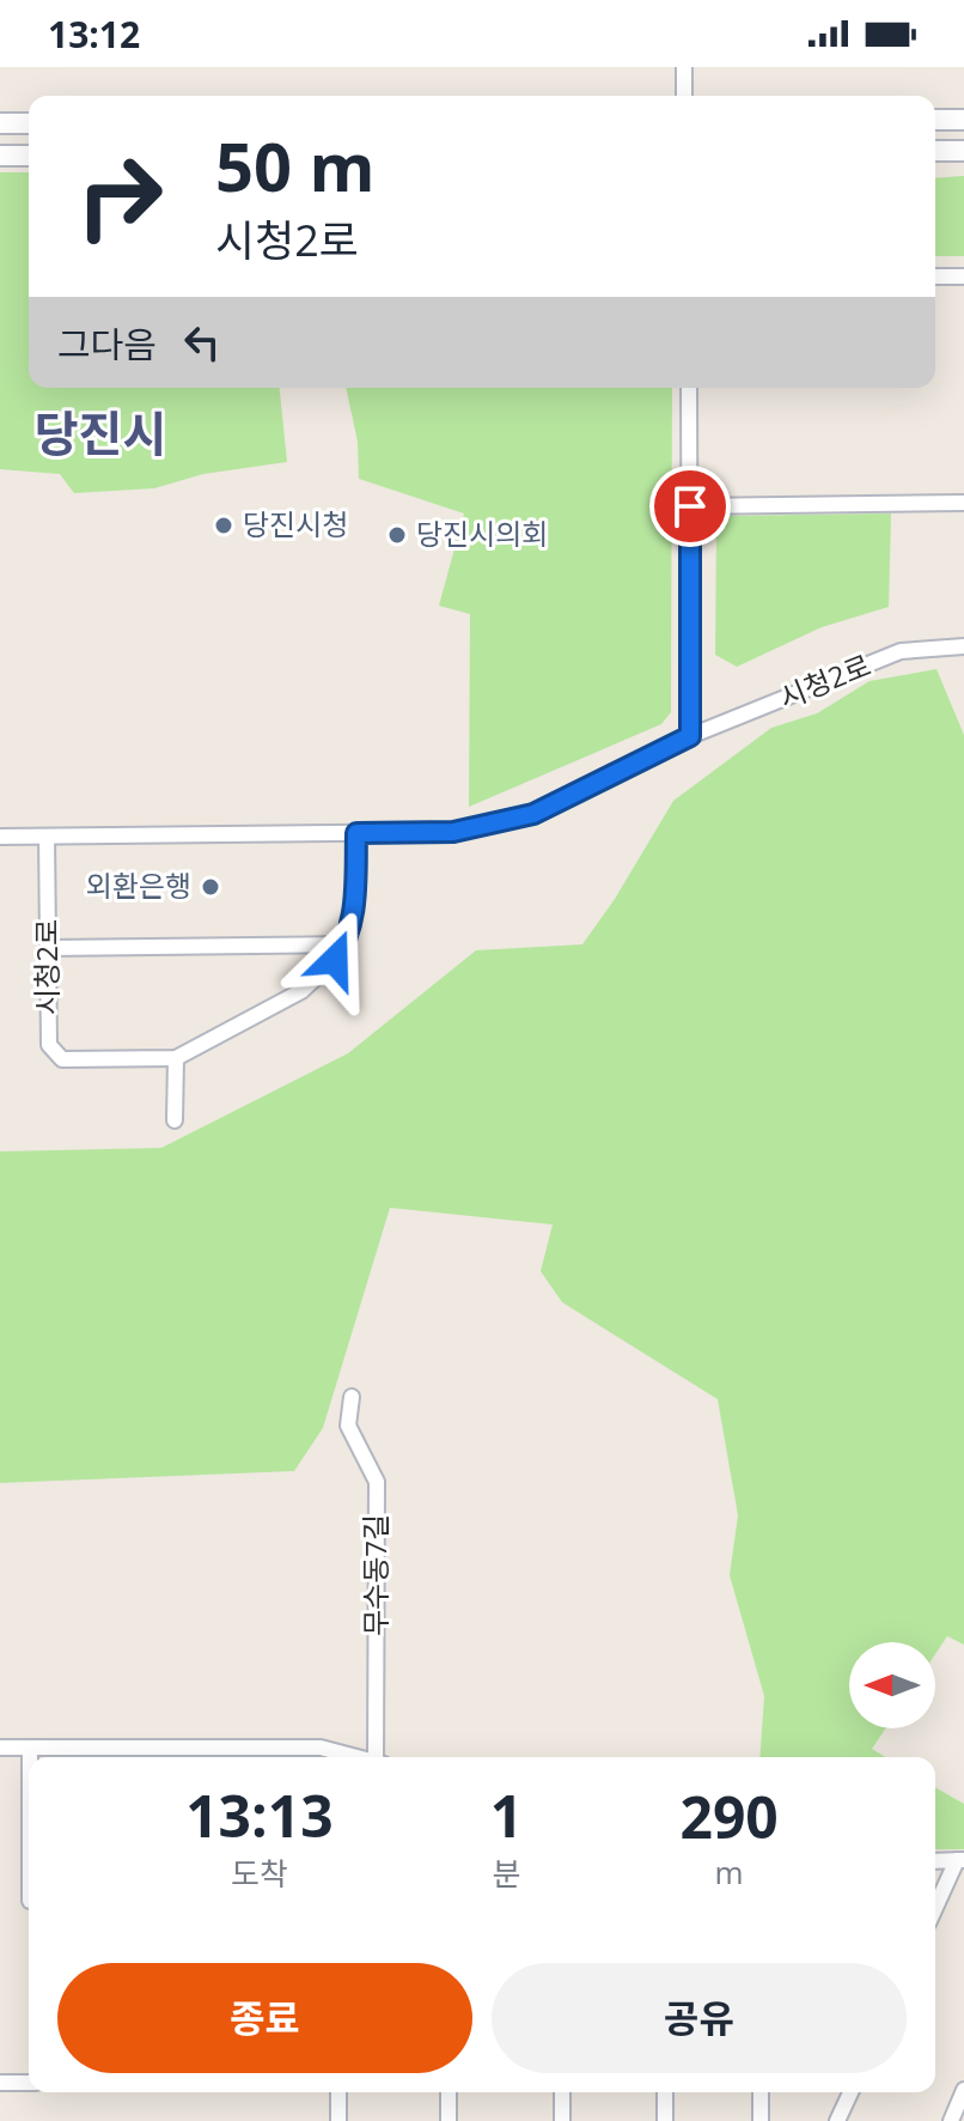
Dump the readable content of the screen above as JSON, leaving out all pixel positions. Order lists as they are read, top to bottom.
{
  "streets": {
    "street": ["시청2로", "무수동7길"]
  },
  "districts": ["당진시"],
  "places": ["당진시청", "당진시의회", "외환은행"],
  "north": "left",
  "page": {
    "status": "13:12",
    "turn": ["50 m", "시청2로"],
    "then": "그다음",
    "eta": [
      "13:13",
      "도착",
      "1",
      "분",
      "290",
      "m"
    ],
    "buttons": ["종료", "공유"]
  }
}
